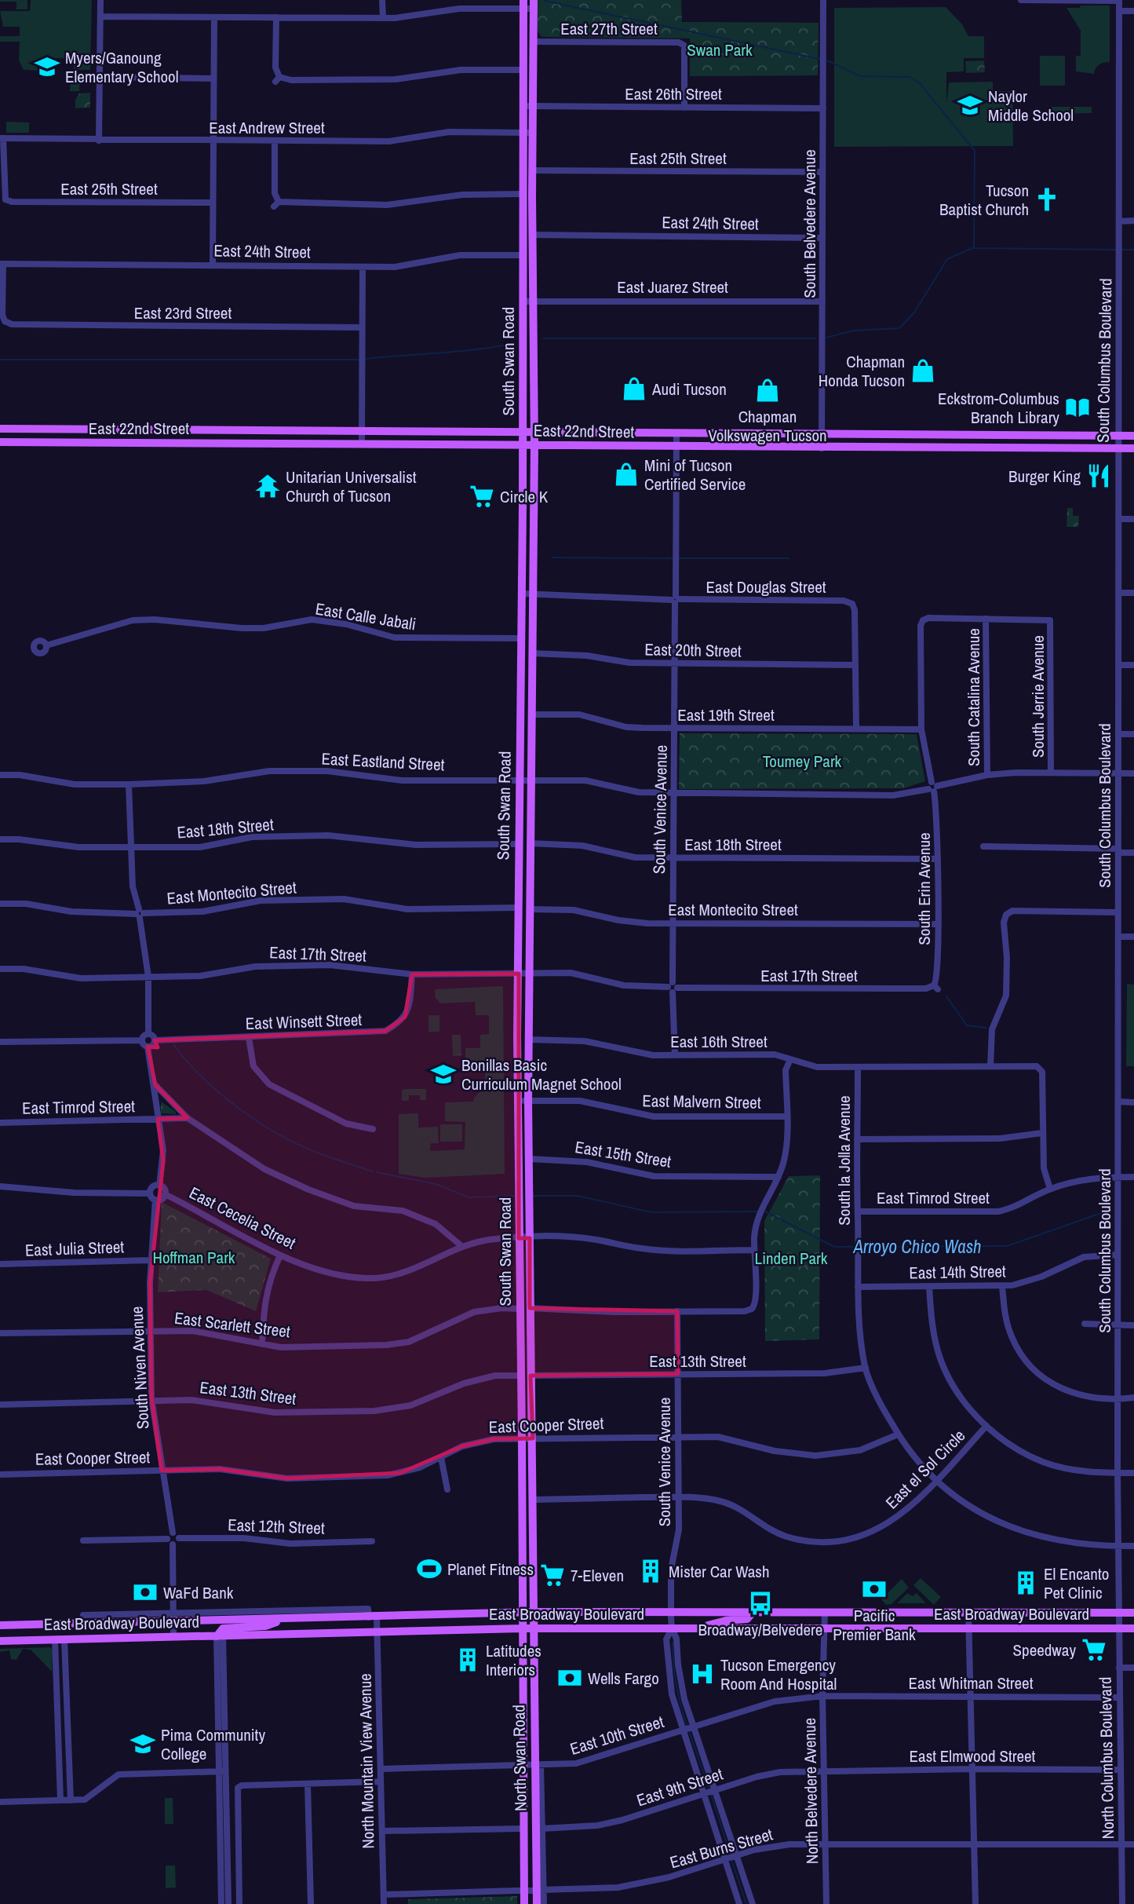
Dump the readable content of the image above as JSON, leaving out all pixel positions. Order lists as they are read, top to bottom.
{
  "streets": {
    "main road": [
      "South Swan Road",
      "East 22nd Street",
      "East Broadway Boulevard",
      "North Swan Road"
    ],
    "street": [
      "East 27th Street",
      "East 26th Street",
      "East Andrew Street",
      "East 25th Street",
      "East 24th Street",
      "South Belvedere Avenue",
      "East Juarez Street",
      "East 23rd Street",
      "South Columbus Boulevard",
      "East Douglas Street",
      "East Calle Jabali",
      "East 20th Street",
      "South Jerrie Avenue",
      "South Catalina Avenue",
      "East 19th Street",
      "East Eastland Street",
      "South Venice Avenue",
      "East 18th Street",
      "South Erin Avenue",
      "East Montecito Street",
      "East 17th Street",
      "East Winsett Street",
      "East 16th Street",
      "East Malvern Street",
      "East Timrod Street",
      "East 15th Street",
      "South la Jolla Avenue",
      "East Cecelia Street",
      "East Julia Street",
      "East 14th Street",
      "East Scarlett Street",
      "East 13th Street",
      "South Niven Avenue",
      "East Cooper Street",
      "East el Sol Circle",
      "East 12th Street",
      "East Whitman Street",
      "East 10th Street",
      "East Elmwood Street",
      "North Columbus Boulevard",
      "North Mountain View Avenue",
      "East 9th Street",
      "North Belvedere Avenue",
      "East Burns Street"
    ]
  },
  "crossings": [
    ["East 27th Street", "East 26th Street"],
    ["East 27th Street", "South Swan Road"],
    ["East 26th Street", "South Belvedere Avenue"],
    ["East 26th Street", "South Swan Road"],
    ["East Andrew Street", "South Swan Road"],
    ["East 25th Street", "South Belvedere Avenue"],
    ["East 25th Street", "South Swan Road"],
    ["East 24th Street", "South Belvedere Avenue"],
    ["East 24th Street", "South Swan Road"],
    ["South Belvedere Avenue", "East Juarez Street"],
    ["South Belvedere Avenue", "East 22nd Street"],
    ["East Juarez Street", "South Swan Road"],
    ["South Columbus Boulevard", "East 22nd Street"],
    ["South Columbus Boulevard", "East Eastland Street"],
    ["South Columbus Boulevard", "East Timrod Street"],
    ["South Columbus Boulevard", "East 14th Street"],
    ["South Columbus Boulevard", "East Broadway Boulevard"],
    ["South Columbus Boulevard", "North Columbus Boulevard"],
    ["South Swan Road", "East 22nd Street"],
    ["South Swan Road", "East Douglas Street"],
    ["South Swan Road", "East Calle Jabali"],
    ["South Swan Road", "East 20th Street"],
    ["South Swan Road", "East 19th Street"],
    ["South Swan Road", "East Eastland Street"],
    ["South Swan Road", "East 18th Street"],
    ["South Swan Road", "East Montecito Street"],
    ["South Swan Road", "East 17th Street"],
    ["South Swan Road", "East 16th Street"],
    ["South Swan Road", "East Malvern Street"],
    ["South Swan Road", "East 15th Street"],
    ["South Swan Road", "East Cecelia Street"],
    ["South Swan Road", "East Scarlett Street"],
    ["South Swan Road", "East 13th Street"],
    ["South Swan Road", "East Cooper Street"],
    ["South Swan Road", "East Broadway Boulevard"],
    ["South Swan Road", "North Swan Road"],
    ["East 22nd Street", "South Venice Avenue"],
    ["East Douglas Street", "East 20th Street"],
    ["East Douglas Street", "South Venice Avenue"],
    ["East 20th Street", "South Venice Avenue"],
    ["South Jerrie Avenue", "South Catalina Avenue"],
    ["South Jerrie Avenue", "East Eastland Street"],
    ["South Jerrie Avenue", "South Erin Avenue"],
    ["South Catalina Avenue", "East Eastland Street"],
    ["South Catalina Avenue", "South Erin Avenue"],
    ["East 19th Street", "South Venice Avenue"],
    ["East 19th Street", "South Erin Avenue"],
    ["East Eastland Street", "South Venice Avenue"],
    ["East Eastland Street", "South Erin Avenue"],
    ["South Venice Avenue", "East 18th Street"],
    ["South Venice Avenue", "East Montecito Street"],
    ["South Venice Avenue", "East 17th Street"],
    ["South Venice Avenue", "East 16th Street"],
    ["South Venice Avenue", "East 13th Street"],
    ["South Venice Avenue", "East Cooper Street"],
    ["South Venice Avenue", "East el Sol Circle"],
    ["South Venice Avenue", "East Broadway Boulevard"],
    ["East 18th Street", "South Erin Avenue"],
    ["South Erin Avenue", "East Montecito Street"],
    ["South Erin Avenue", "East 17th Street"],
    ["East 17th Street", "East Winsett Street"],
    ["East 16th Street", "South la Jolla Avenue"],
    ["East Timrod Street", "South la Jolla Avenue"],
    ["South la Jolla Avenue", "East 14th Street"],
    ["South la Jolla Avenue", "East 13th Street"],
    ["East Cecelia Street", "South Niven Avenue"],
    ["East Julia Street", "South Niven Avenue"],
    ["East Scarlett Street", "South Niven Avenue"],
    ["East 13th Street", "South Niven Avenue"],
    ["South Niven Avenue", "East Cooper Street"],
    ["East Broadway Boulevard", "North Swan Road"],
    ["East Broadway Boulevard", "North Columbus Boulevard"],
    ["East Broadway Boulevard", "North Mountain View Avenue"],
    ["East Broadway Boulevard", "North Belvedere Avenue"],
    ["East Whitman Street", "East 10th Street"],
    ["East Whitman Street", "North Columbus Boulevard"],
    ["East Whitman Street", "North Belvedere Avenue"],
    ["East 10th Street", "North Swan Road"],
    ["East 10th Street", "North Mountain View Avenue"],
    ["East 10th Street", "North Belvedere Avenue"],
    ["East Elmwood Street", "North Columbus Boulevard"],
    ["East Elmwood Street", "East 9th Street"],
    ["East Elmwood Street", "North Belvedere Avenue"],
    ["North Swan Road", "East 9th Street"],
    ["North Swan Road", "East Burns Street"],
    ["North Columbus Boulevard", "East Burns Street"],
    ["North Mountain View Avenue", "East Burns Street"],
    ["East 9th Street", "North Belvedere Avenue"],
    ["North Belvedere Avenue", "East Burns Street"]
  ],
  "water": ["Arroyo Chico Wash"],
  "parks": [
    "Swan Park",
    "Toumey Park",
    "Hoffman Park",
    "Linden Park"
  ],
  "places": {
    "school or university": [
      "Myers/Ganoung Elementary School",
      "Naylor Middle School",
      "Bonillas Basic Curriculum Magnet School",
      "Pima Community College"
    ],
    "church": ["Tucson Baptist Church"],
    "shop": [
      "Chapman Honda Tucson",
      "Audi Tucson",
      "Chapman Volkswagen Tucson",
      "Mini of Tucson Certified Service"
    ],
    "library": ["Eckstrom-Columbus Branch Library"],
    "restaurant": ["Burger King"],
    "temple": ["Unitarian Universalist Church of Tucson"],
    "supermarket": ["Circle K", "7-Eleven", "Speedway"],
    "sports": ["Planet Fitness"],
    "building": ["Mister Car Wash", "El Encanto Pet Clinic", "Latitudes Interiors"],
    "bank": ["Pacific Premier Bank", "WaFd Bank", "Wells Fargo"],
    "bus stop": ["Broadway/Belvedere"],
    "hospital": ["Tucson Emergency Room And Hospital"]
  }
}
